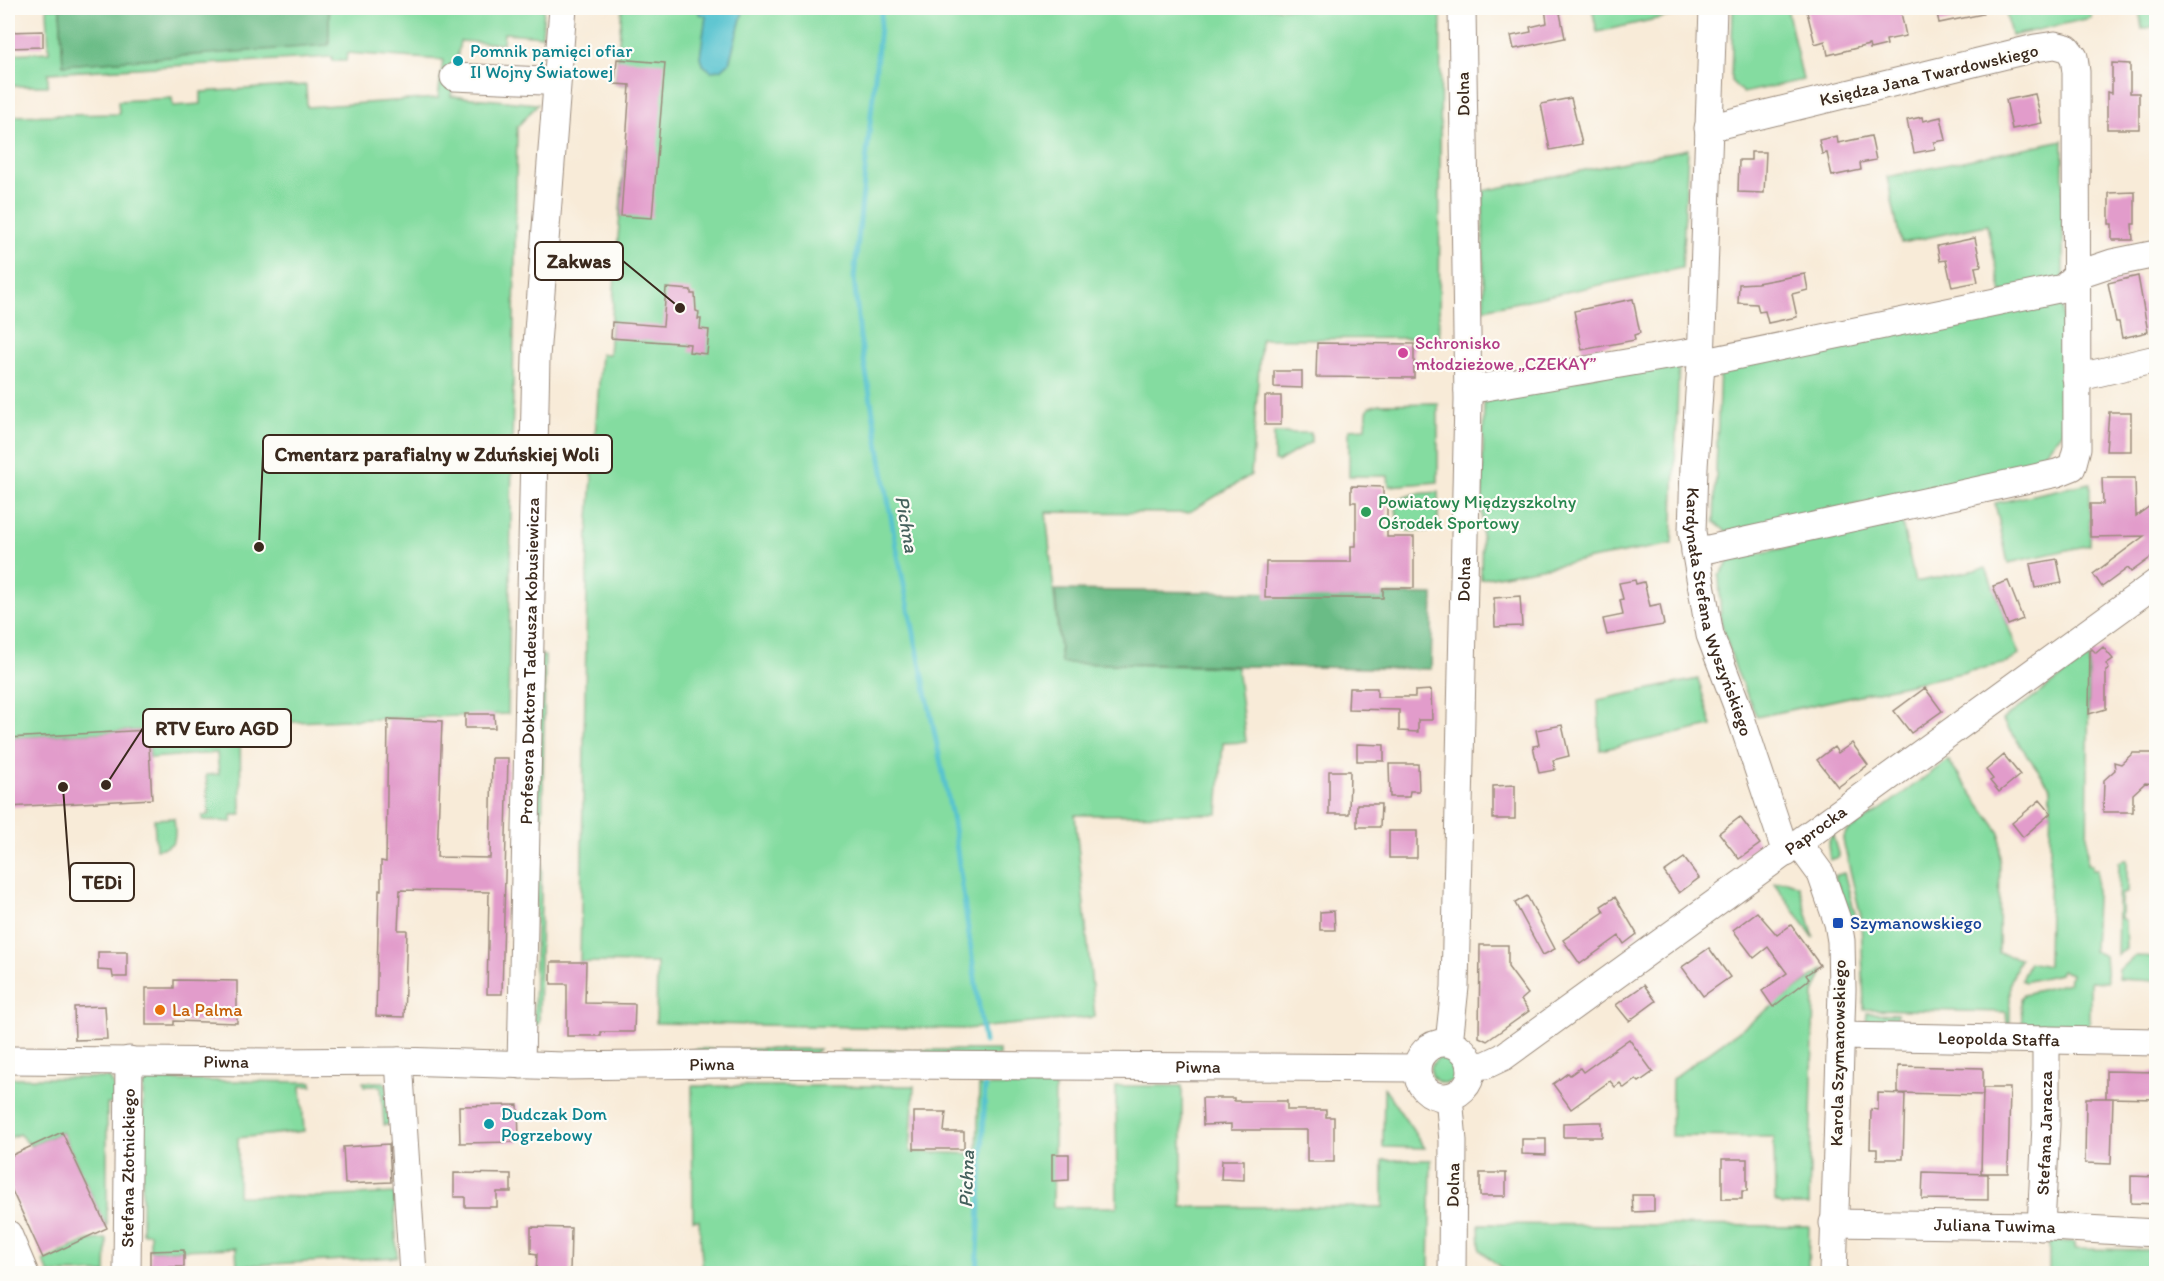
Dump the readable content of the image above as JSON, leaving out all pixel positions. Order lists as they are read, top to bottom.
{
  "streets": {
    "street": [
      "Księdza Jana Twardowskiego",
      "Dolna",
      "Kardynała Stefana Wyszyńskiego",
      "Profesora Doktora Tadeusza Kobusiewicza",
      "Paprocka",
      "Leopolda Staffa",
      "Karola Szymanowskiego",
      "Piwna",
      "Stefana Jaracza",
      "Stefana Złotnickiego",
      "Juliana Tuwima"
    ]
  },
  "crossings": [
    ["Księdza Jana Twardowskiego", "Kardynała Stefana Wyszyńskiego"],
    ["Dolna", "Paprocka"],
    ["Dolna", "Piwna"],
    ["Kardynała Stefana Wyszyńskiego", "Paprocka"],
    ["Kardynała Stefana Wyszyńskiego", "Karola Szymanowskiego"],
    ["Profesora Doktora Tadeusza Kobusiewicza", "Piwna"],
    ["Paprocka", "Karola Szymanowskiego"],
    ["Paprocka", "Piwna"],
    ["Leopolda Staffa", "Karola Szymanowskiego"],
    ["Leopolda Staffa", "Stefana Jaracza"],
    ["Karola Szymanowskiego", "Juliana Tuwima"],
    ["Piwna", "Stefana Złotnickiego"],
    ["Stefana Jaracza", "Juliana Tuwima"]
  ],
  "water": ["Pichna"],
  "places": {
    "other": [
      "Pomnik pamięci ofiar II Wojny Światowej",
      "Zakwas",
      "Schronisko młodzieżowe „CZEKAY”",
      "Powiatowy Międzyszkolny Ośrodek Sportowy",
      "Cmentarz parafialny w Zduńskiej Woli",
      "RTV Euro AGD",
      "TEDi",
      "La Palma",
      "Dudczak Dom Pogrzebowy"
    ],
    "transit": ["Szymanowskiego"]
  }
}
